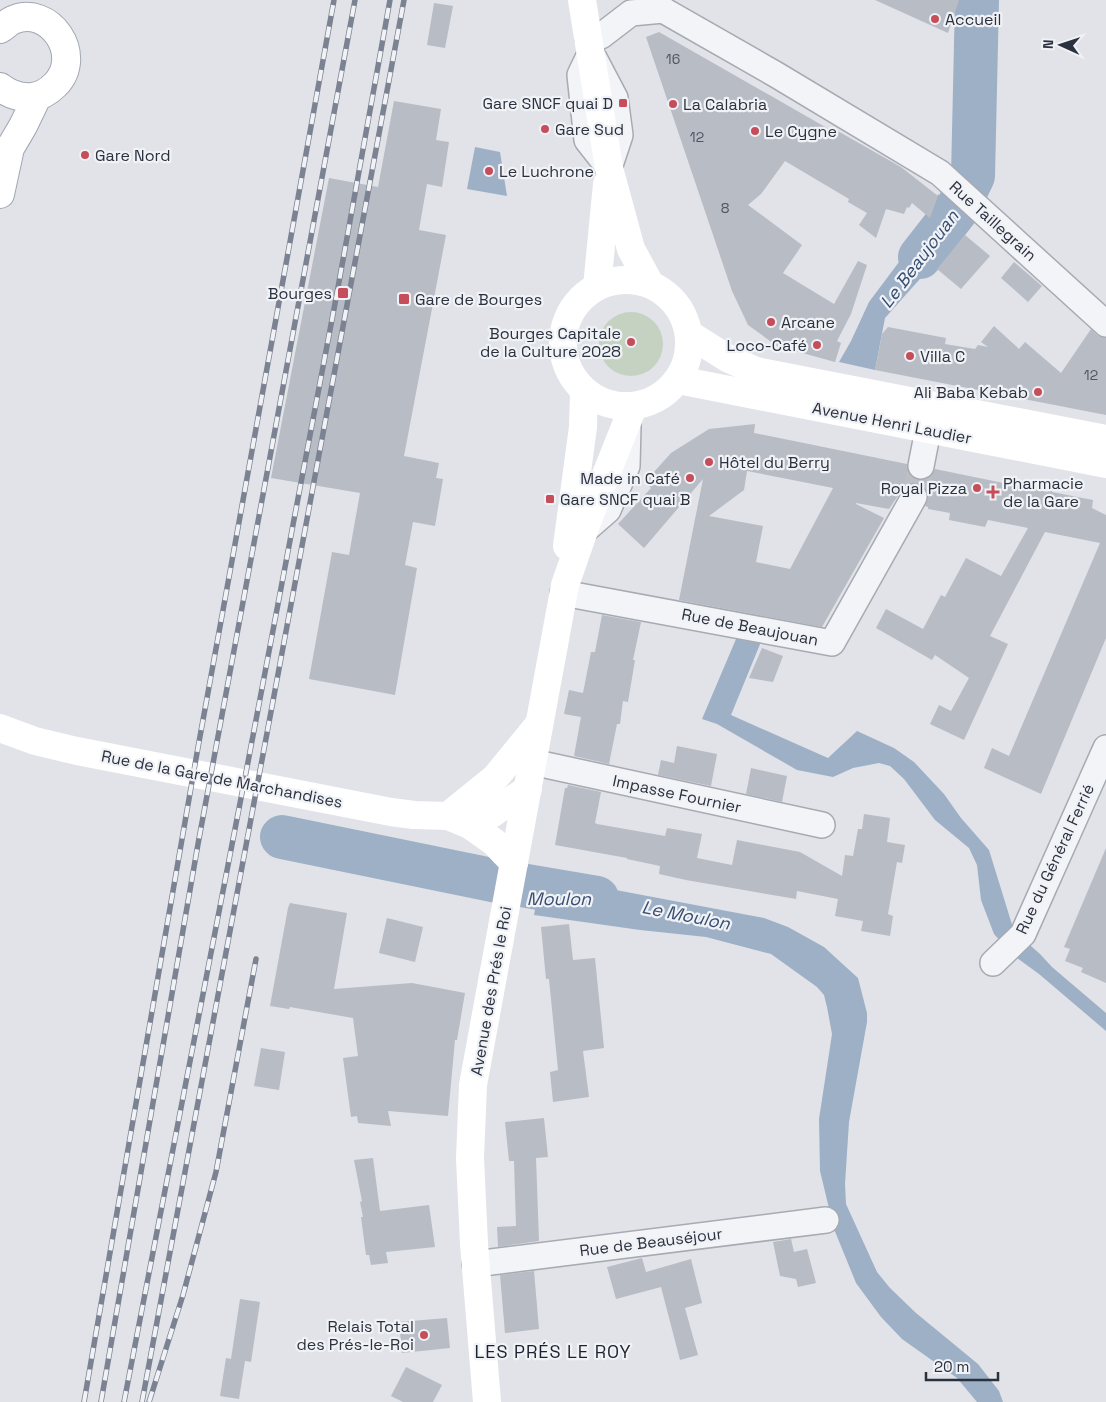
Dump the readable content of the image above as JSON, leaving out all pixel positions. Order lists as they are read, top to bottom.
{
  "streets": {
    "main road": ["Avenue Henri Laudier", "Rue de la Gare de Marchandises", "Avenue des Prés le Roi"],
    "street": [
      "Rue Taillegrain",
      "Rue de Beaujouan",
      "Impasse Fournier",
      "Rue du Général Ferrié",
      "Rue de Beauséjour"
    ]
  },
  "crossings": [
    ["Avenue Henri Laudier", "Avenue des Prés le Roi"],
    ["Rue de Beaujouan", "Avenue des Prés le Roi"],
    ["Rue de la Gare de Marchandises", "Avenue des Prés le Roi"],
    ["Impasse Fournier", "Avenue des Prés le Roi"],
    ["Avenue des Prés le Roi", "Rue de Beauséjour"]
  ],
  "districts": ["LES PRÉS LE ROY"],
  "water": ["Le Beaujouan", "Moulon", "Le Moulon"],
  "places": {
    "other": [
      "Accueil",
      "La Calabria",
      "Gare Sud",
      "Le Cygne",
      "Gare Nord",
      "Le Luchrone",
      "Arcane",
      "Bourges Capitale de la Culture 2028",
      "Loco-Café",
      "Villa C",
      "Ali Baba Kebab",
      "Hôtel du Berry",
      "Made in Café",
      "Royal Pizza",
      "Relais Total des Prés-le-Roi"
    ],
    "transit": [
      "Gare SNCF quai D",
      "Bourges",
      "Gare de Bourges",
      "Gare SNCF quai B"
    ],
    "health": ["Pharmacie de la Gare"]
  },
  "house_numbers": [
    "16",
    "12",
    "8",
    "12"
  ],
  "scale_bar": "20 m",
  "north": "left"
}
